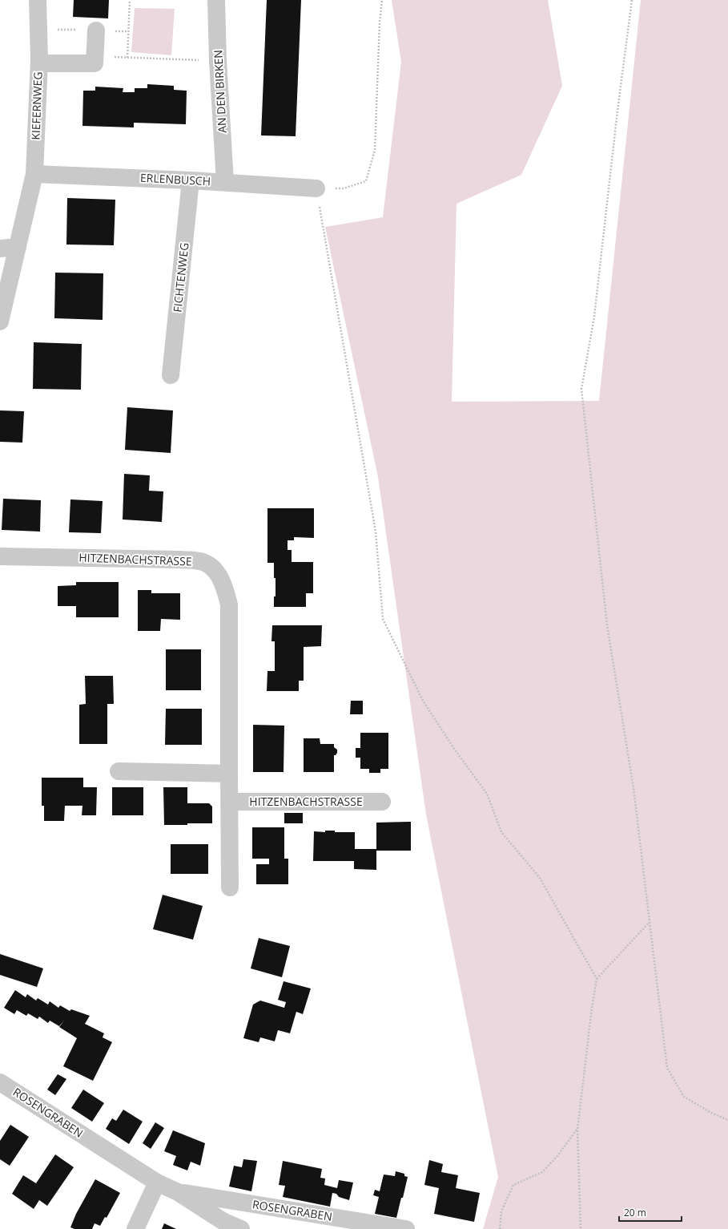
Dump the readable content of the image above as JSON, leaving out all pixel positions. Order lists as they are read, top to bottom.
{
  "streets": {
    "street": [
      "AN DEN BIRKEN",
      "KIEFERNWEG",
      "ERLENBUSCH",
      "FICHTENWEG",
      "HITZENBACHSTRASSE",
      "ROSENGRABEN"
    ]
  },
  "crossings": [
    ["AN DEN BIRKEN", "ERLENBUSCH"],
    ["KIEFERNWEG", "ERLENBUSCH"],
    ["ERLENBUSCH", "FICHTENWEG"]
  ],
  "scale_bar": "20 m"
}
